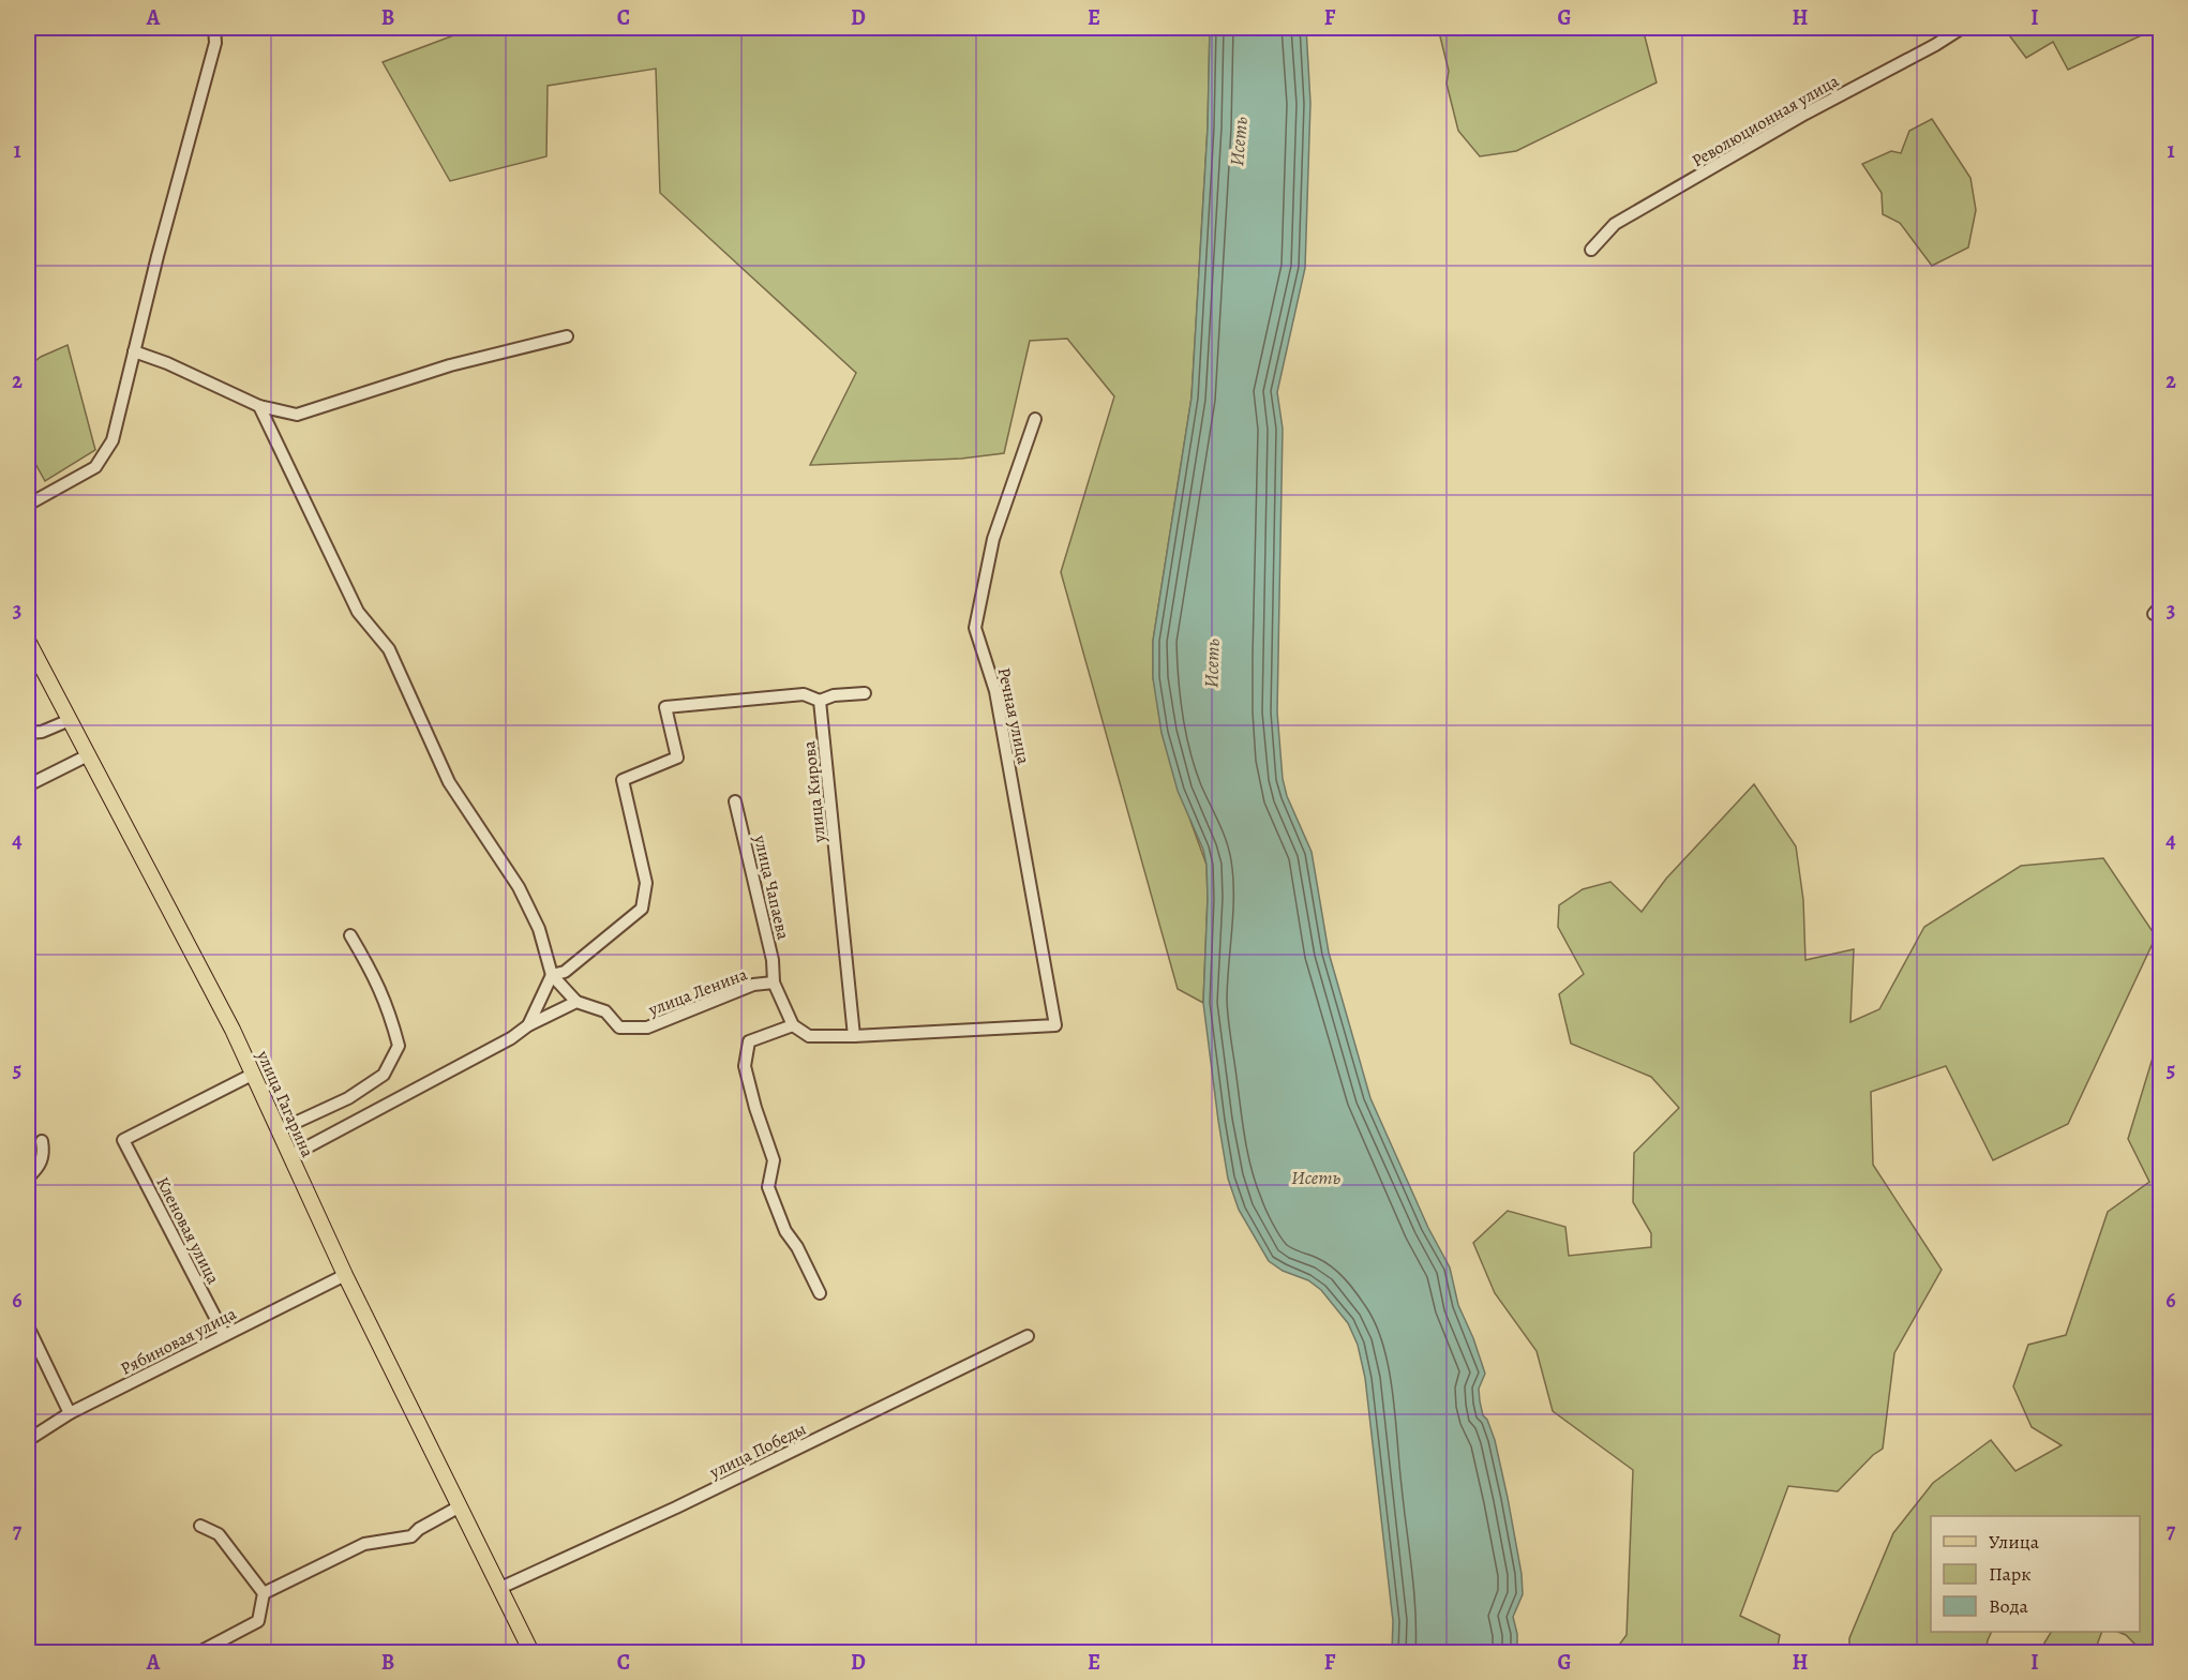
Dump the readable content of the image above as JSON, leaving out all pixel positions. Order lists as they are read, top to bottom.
{
  "streets": {
    "main road": ["улица Гагарина"],
    "street": [
      "Революционная улица",
      "Речная улица",
      "улица Кирова",
      "улица Чапаева",
      "улица Ленина",
      "Кленовая улица",
      "Рябиновая улица",
      "улица Победы"
    ]
  },
  "crossings": [
    ["Речная улица", "улица Кирова"],
    ["улица Чапаева", "улица Ленина"],
    ["улица Гагарина", "Кленовая улица"],
    ["улица Гагарина", "Рябиновая улица"],
    ["улица Гагарина", "улица Победы"],
    ["Кленовая улица", "Рябиновая улица"]
  ],
  "water": ["Исеть"],
  "legend": ["Улица", "Парк", "Вода"],
  "grid": {
    "columns": [
      "A",
      "B",
      "C",
      "D",
      "E",
      "F",
      "G",
      "H",
      "I"
    ],
    "rows": [
      "1",
      "2",
      "3",
      "4",
      "5",
      "6",
      "7"
    ]
  }
}
